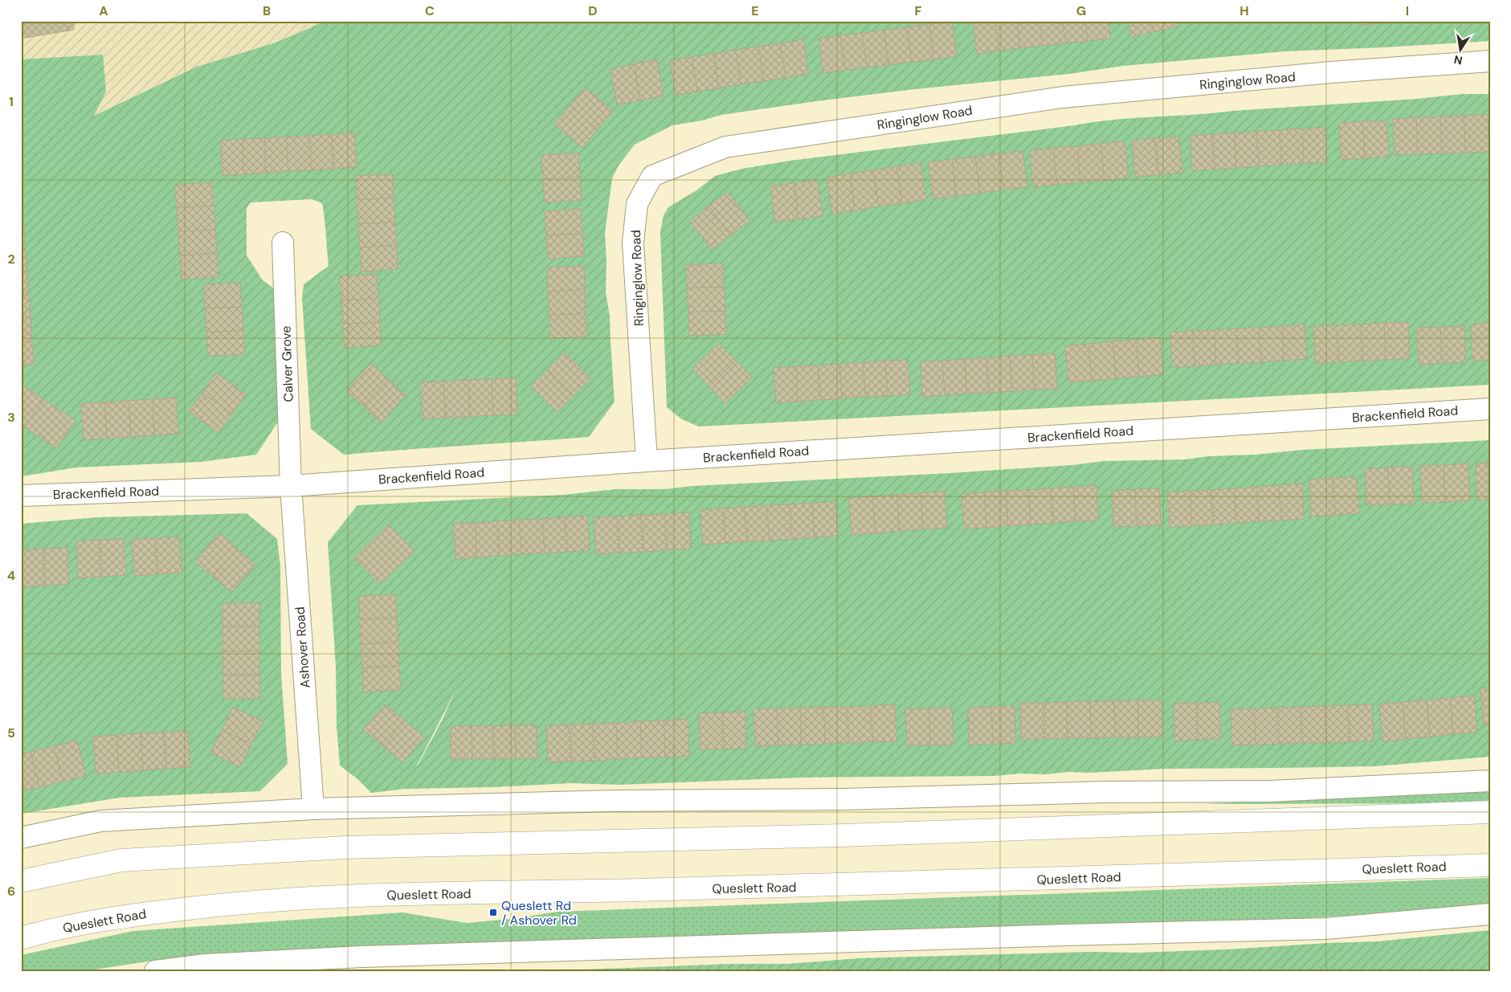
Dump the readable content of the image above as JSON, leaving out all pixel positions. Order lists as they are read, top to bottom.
{
  "streets": {
    "highway": ["Queslett Road"],
    "street": [
      "Ringinglow Road",
      "Calver Grove",
      "Brackenfield Road",
      "Ashover Road"
    ]
  },
  "crossings": [
    ["Ringinglow Road", "Brackenfield Road"],
    ["Calver Grove", "Brackenfield Road"],
    ["Calver Grove", "Ashover Road"],
    ["Brackenfield Road", "Ashover Road"]
  ],
  "places": {
    "transit": ["Queslett Rd / Ashover Rd"]
  },
  "north": "bottom",
  "grid": {
    "columns": [
      "A",
      "B",
      "C",
      "D",
      "E",
      "F",
      "G",
      "H",
      "I"
    ],
    "rows": [
      "1",
      "2",
      "3",
      "4",
      "5",
      "6"
    ]
  }
}
